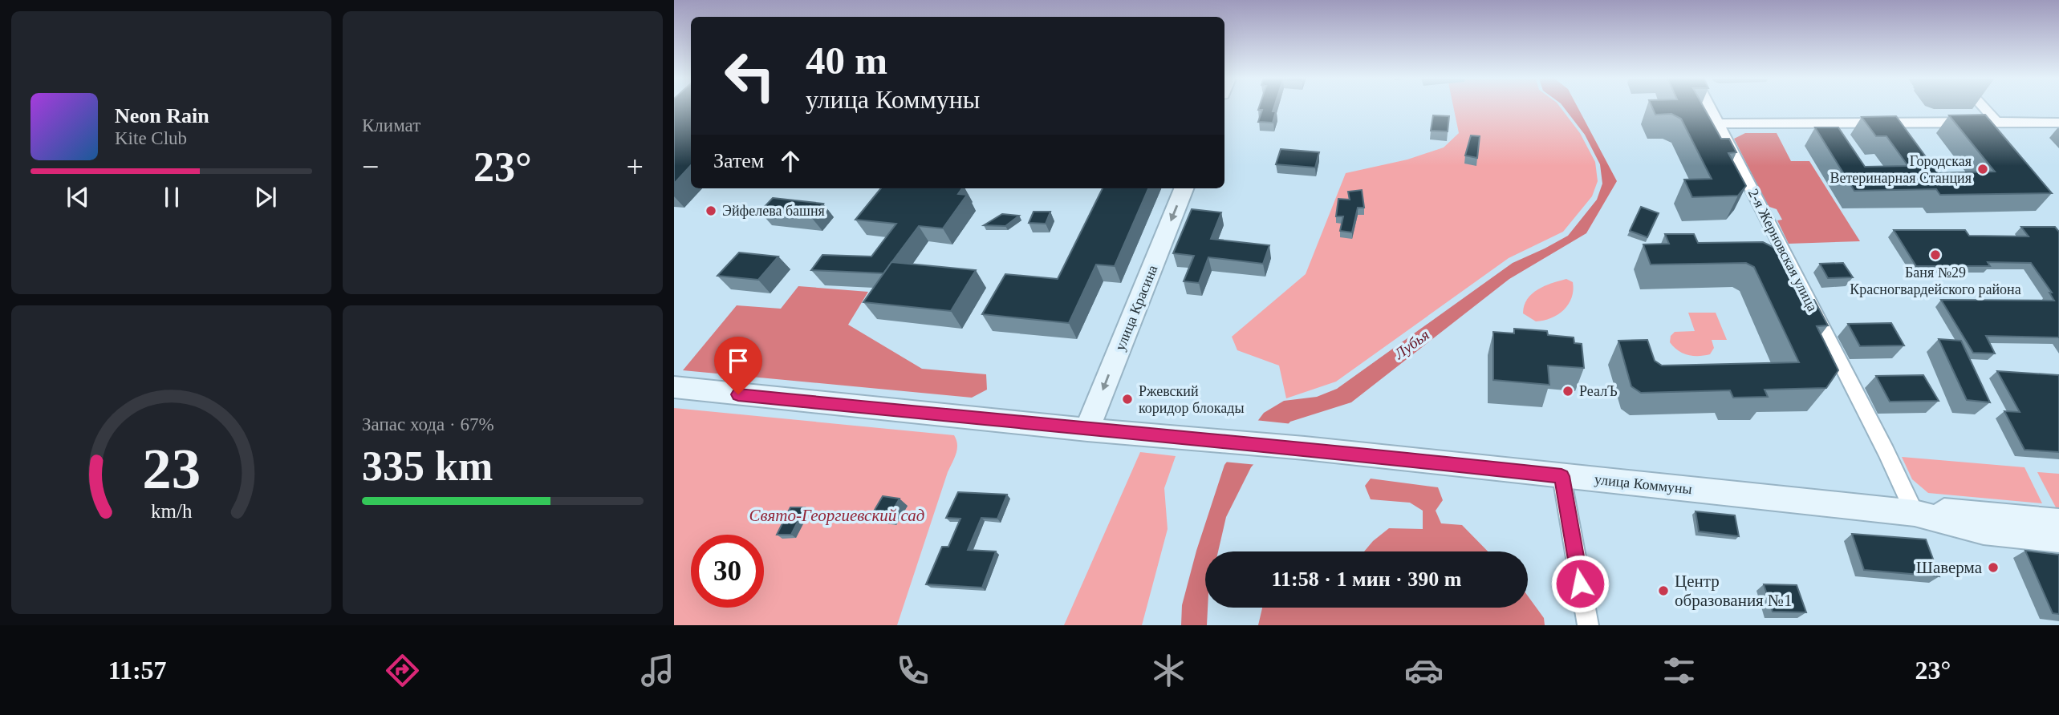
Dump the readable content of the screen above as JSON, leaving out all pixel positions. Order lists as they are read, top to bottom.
{
  "streets": {
    "main road": ["улица Красина", "улица Коммуны"],
    "street": ["2-я Жерновская улица"]
  },
  "crossings": [
    ["2-я Жерновская улица", "улица Коммуны"],
    ["улица Красина", "улица Коммуны"]
  ],
  "one_way": ["улица Красина"],
  "water": ["Лубья"],
  "parks": ["Свято-Георгиевский сад"],
  "places": [
    "Городская Ветеринарная Станция",
    "Эйфелева башня",
    "Баня №29 Красногвардейского района",
    "РеалЪ",
    "Ржевский коридор блокады",
    "Шаверма",
    "Центр образования №1"
  ],
  "page": {
    "tile": [
      "Климат",
      ["Запас хода · 67%", "335 km"]
    ],
    "turn": ["40 m", "улица Коммуны"],
    "song": ["Neon Rain", "Kite Club"],
    "then": "Затем",
    "heat": ["−", "23°", "+"],
    "limit": "30",
    "trip": "11:58 · 1 мин · 390 m",
    "tabs": ["11:57", "23°"],
    "gauge": ["23", "km/h"]
  }
}
